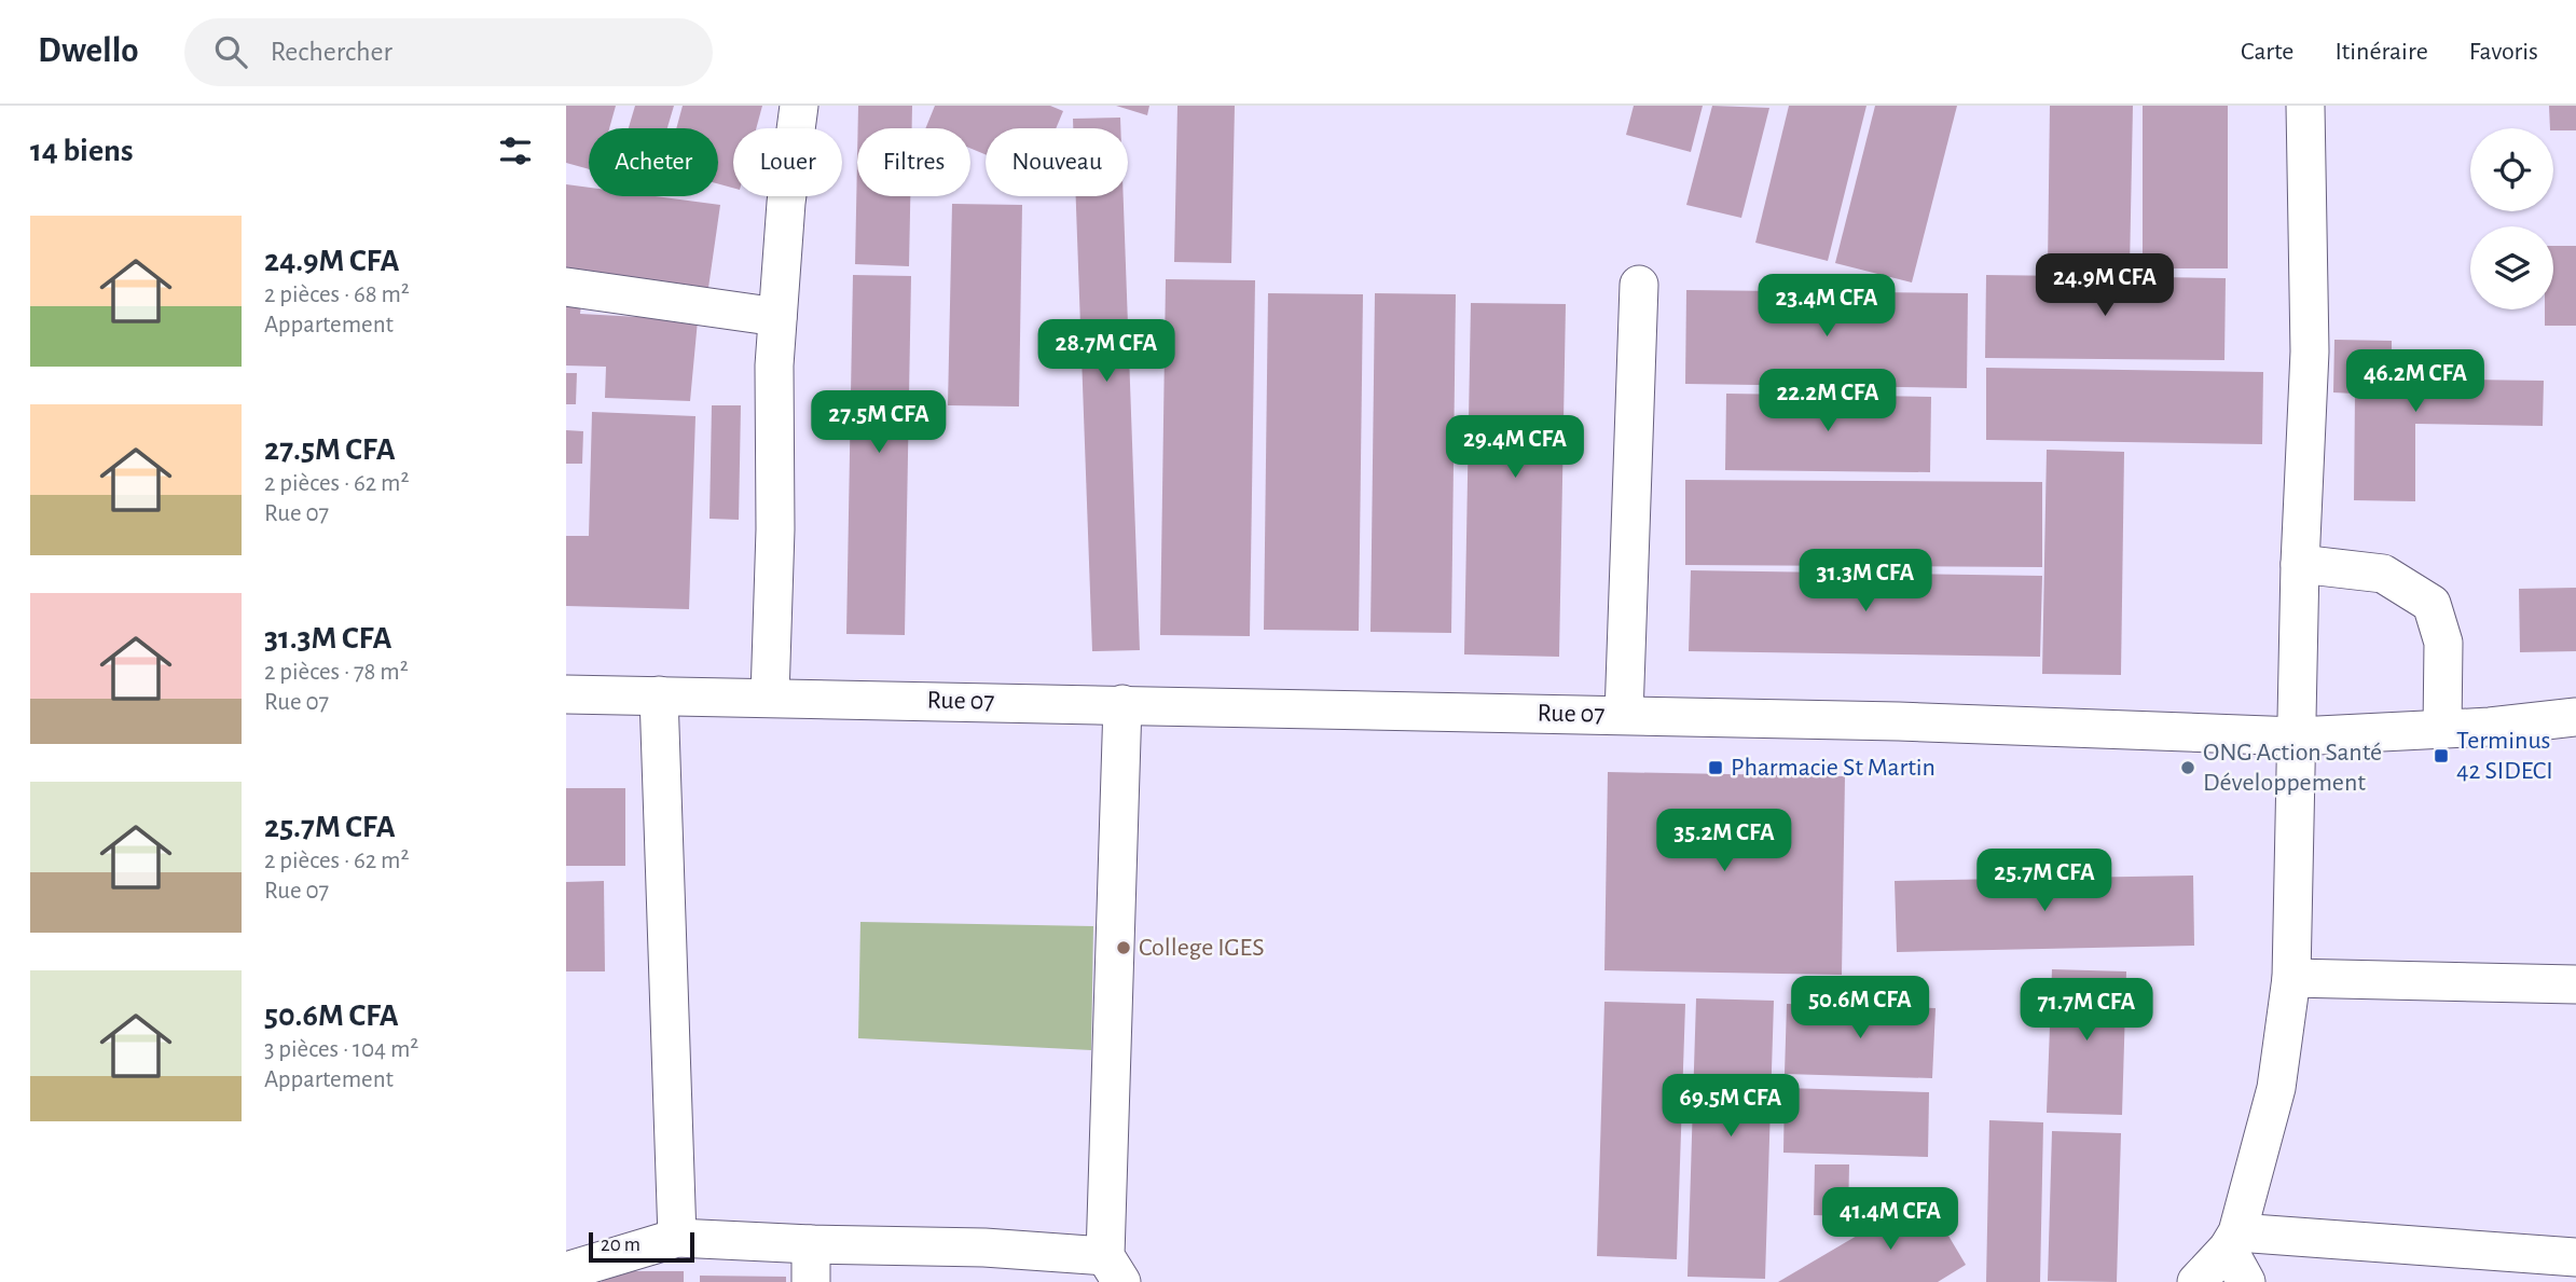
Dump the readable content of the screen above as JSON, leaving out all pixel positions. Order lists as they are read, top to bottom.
{
  "streets": {
    "street": ["Rue 07"]
  },
  "places": {
    "transit": ["Terminus 42 SIDECI", "Pharmacie St Martin"],
    "other": ["ONG Action Santé Développement", "College IGES"]
  },
  "scale_bar": "20 m",
  "page": {
    "header": "Dwello",
    "search": "Rechercher",
    "nav": ["Carte", "Itinéraire", "Favoris"],
    "heading": "14 biens",
    "chip": [
      "Acheter",
      "Louer",
      "Filtres",
      "Nouveau"
    ],
    "list": [
      {
        "name": "24.9M CFA",
        "note": "2 pièces · 68 m² · Appartement"
      },
      {
        "name": "27.5M CFA",
        "note": "2 pièces · 62 m² · Rue 07"
      },
      {
        "name": "31.3M CFA",
        "note": "2 pièces · 78 m² · Rue 07"
      },
      {
        "name": "25.7M CFA",
        "note": "2 pièces · 62 m² · Rue 07"
      },
      {
        "name": "50.6M CFA",
        "note": "3 pièces · 104 m² · Appartement"
      }
    ],
    "price": [
      "24.9M CFA",
      "23.4M CFA",
      "28.7M CFA",
      "46.2M CFA",
      "22.2M CFA",
      "27.5M CFA",
      "29.4M CFA",
      "31.3M CFA",
      "35.2M CFA",
      "25.7M CFA",
      "50.6M CFA",
      "71.7M CFA",
      "69.5M CFA",
      "41.4M CFA"
    ],
    "scale": "20 m"
  }
}
